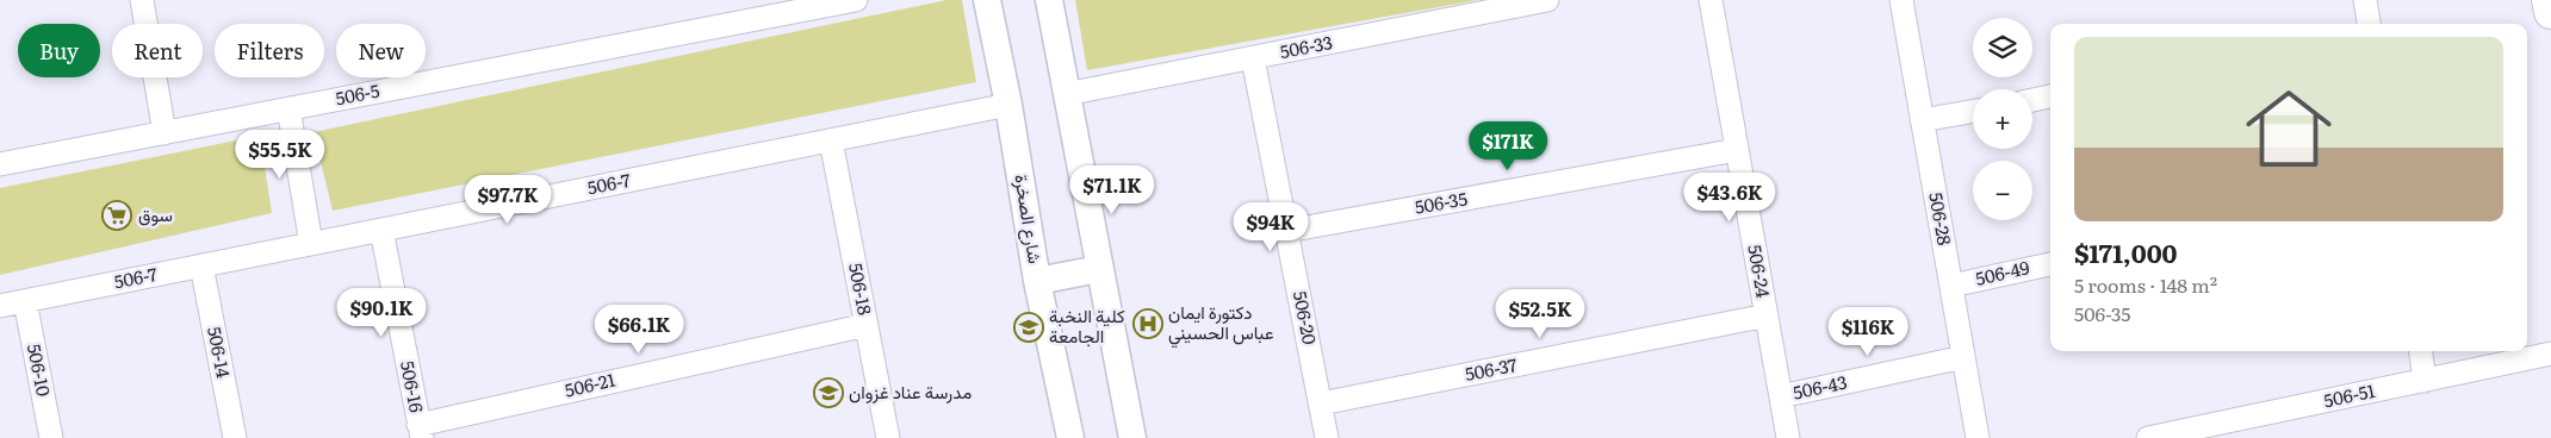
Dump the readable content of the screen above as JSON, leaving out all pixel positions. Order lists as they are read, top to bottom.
{
  "streets": {
    "street": [
      "506-33",
      "506-5",
      "506-7",
      "506-35",
      "شارع الصخرة",
      "506-28",
      "506-24",
      "506-49",
      "506-18",
      "506-20",
      "506-14",
      "506-10",
      "506-37",
      "506-21",
      "506-16",
      "506-43",
      "506-51"
    ]
  },
  "crossings": [
    ["506-33", "506-20"],
    ["506-7", "شارع الصخرة"],
    ["506-7", "506-18"],
    ["506-7", "506-14"],
    ["506-7", "506-10"],
    ["506-7", "506-16"],
    ["506-35", "506-24"],
    ["506-35", "506-20"],
    ["506-28", "506-49"],
    ["506-28", "506-43"],
    ["506-24", "506-37"],
    ["506-24", "506-43"],
    ["506-18", "506-21"],
    ["506-20", "506-37"],
    ["506-21", "506-16"]
  ],
  "places": {
    "supermarket": ["سوق"],
    "hospital": ["دكتورة ايمان عباس الحسيني"],
    "school or university": ["كلية النخبة الجامعة", "مدرسة عناد غزوان"]
  },
  "page": {
    "map_buttons": ["+", "−"],
    "chip": [
      "Buy",
      "Rent",
      "Filters",
      "New"
    ],
    "list": [
      {
        "name": "$171,000",
        "note": "5 rooms · 148 m² · 506-35"
      }
    ],
    "price": [
      "$171K",
      "$55.5K",
      "$71.1K",
      "$43.6K",
      "$97.7K",
      "$94K",
      "$90.1K",
      "$52.5K",
      "$66.1K",
      "$116K"
    ]
  }
}
